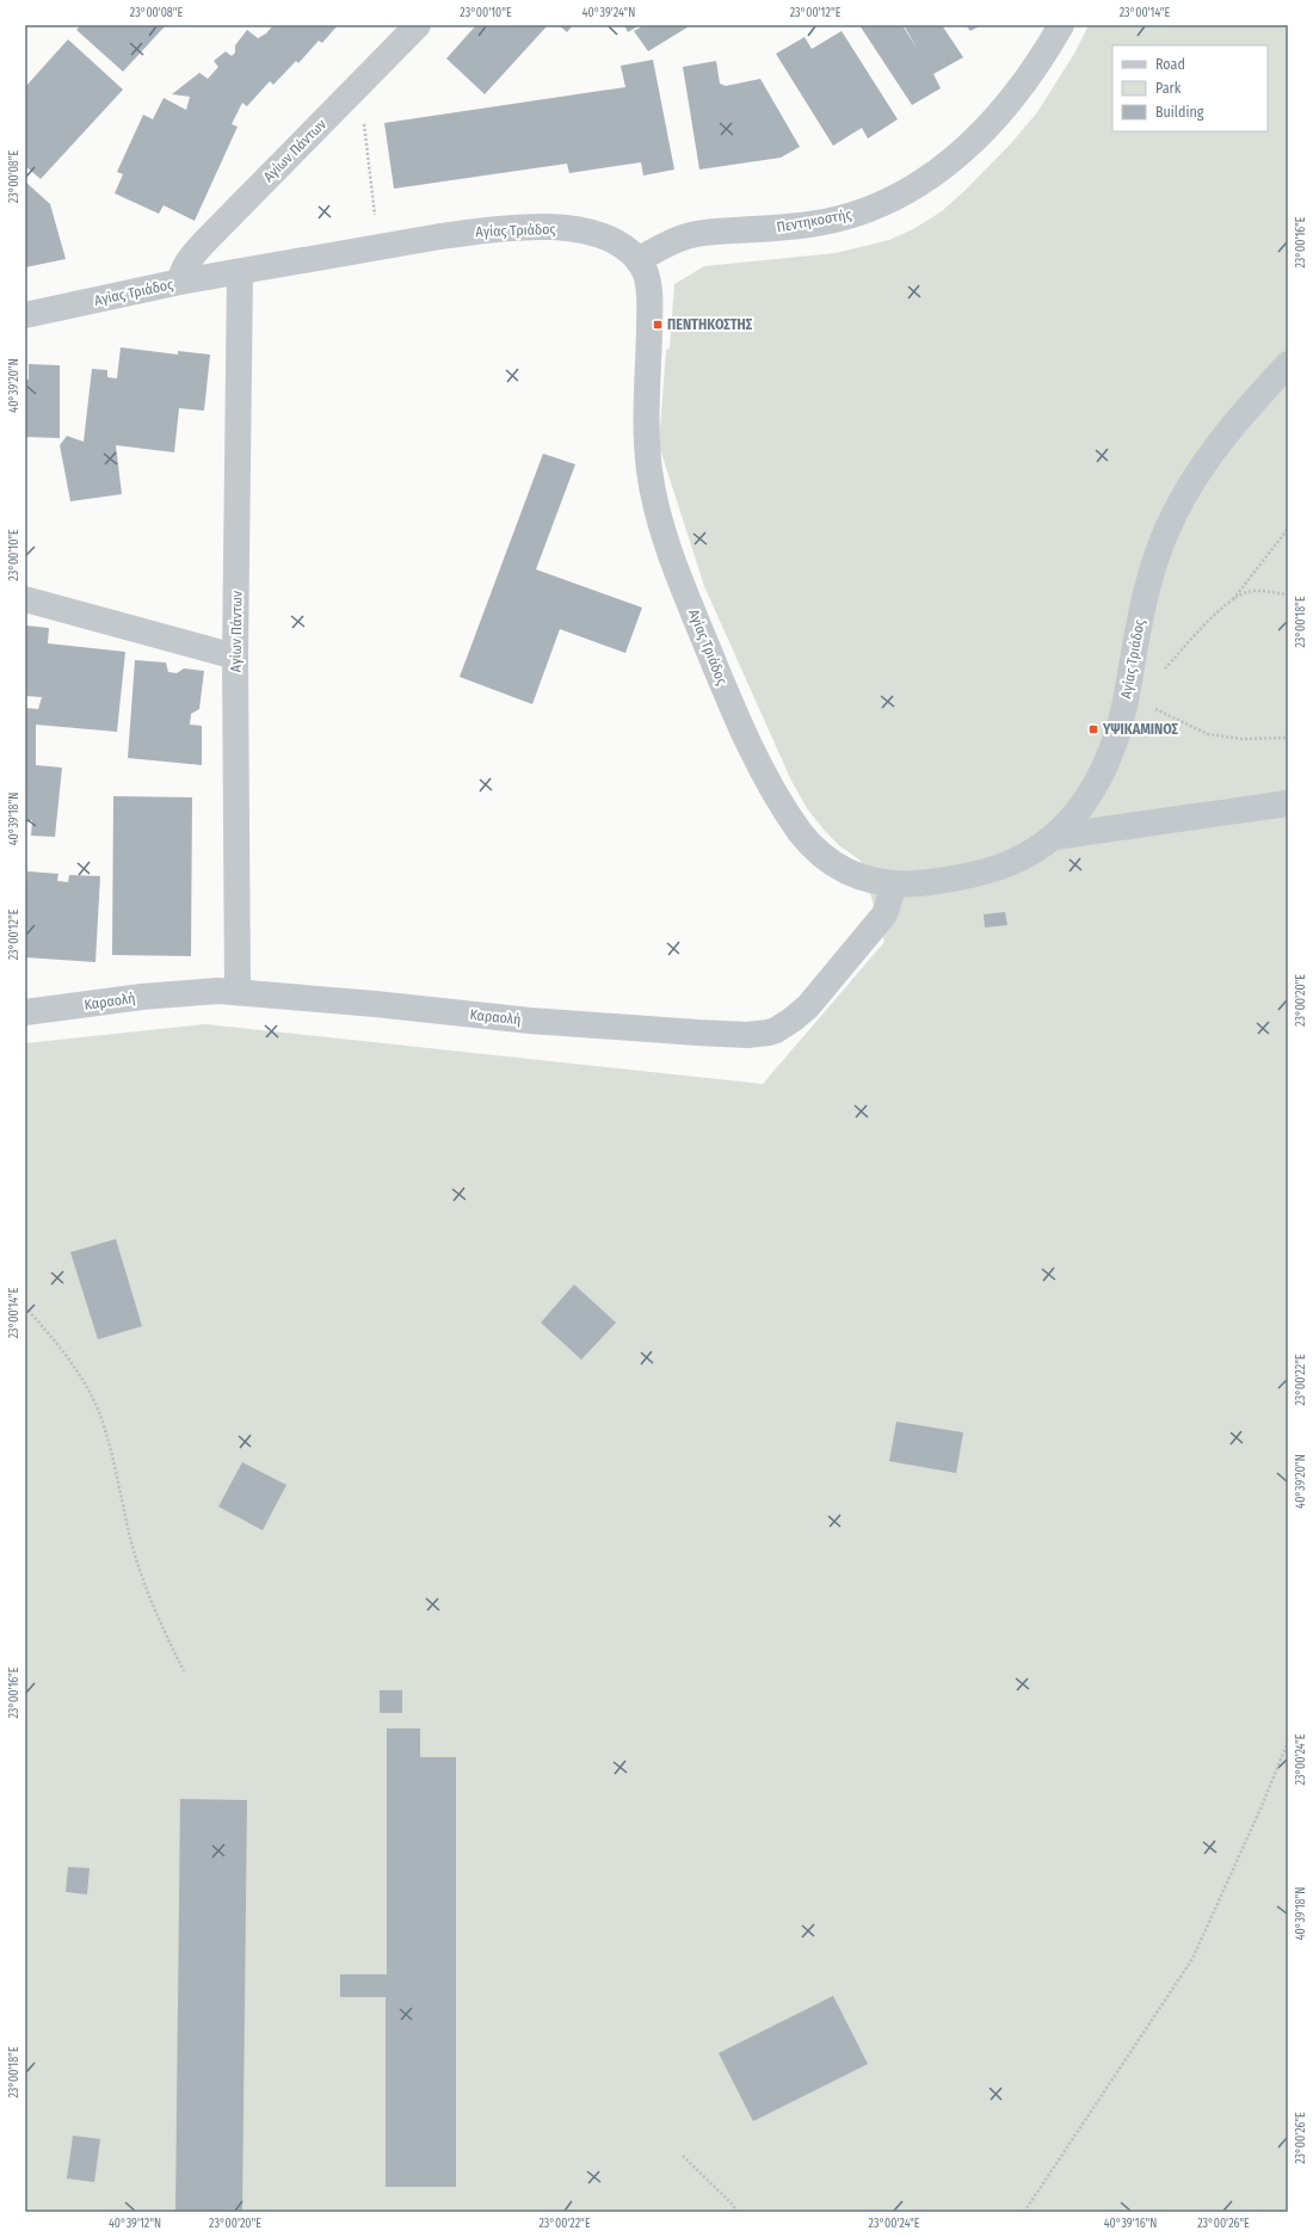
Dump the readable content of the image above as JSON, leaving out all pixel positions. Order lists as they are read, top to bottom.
{
  "streets": {
    "street": [
      "Αγίων Πάντων",
      "Πεντηκοστής",
      "Αγίας Τριάδος",
      "Καραολή"
    ]
  },
  "crossings": [
    ["Αγίων Πάντων", "Αγίας Τριάδος"],
    ["Αγίων Πάντων", "Καραολή"],
    ["Πεντηκοστής", "Αγίας Τριάδος"],
    ["Αγίας Τριάδος", "Καραολή"]
  ],
  "places": {
    "transit": ["ΠΕΝΤΗΚΟΣΤΗΣ", "ΥΨΙΚΑΜΙΝΟΣ"]
  },
  "legend": ["Road", "Park", "Building"],
  "coordinates": [
    "23°00'08\"E",
    "23°00'10\"E",
    "40°39'24\"N",
    "23°00'12\"E",
    "23°00'14\"E",
    "23°00'16\"E",
    "40°39'20\"N",
    "23°00'18\"E",
    "40°39'18\"N",
    "23°00'20\"E",
    "23°00'22\"E",
    "23°00'24\"E",
    "23°00'26\"E",
    "40°39'12\"N",
    "40°39'16\"N"
  ]
}
